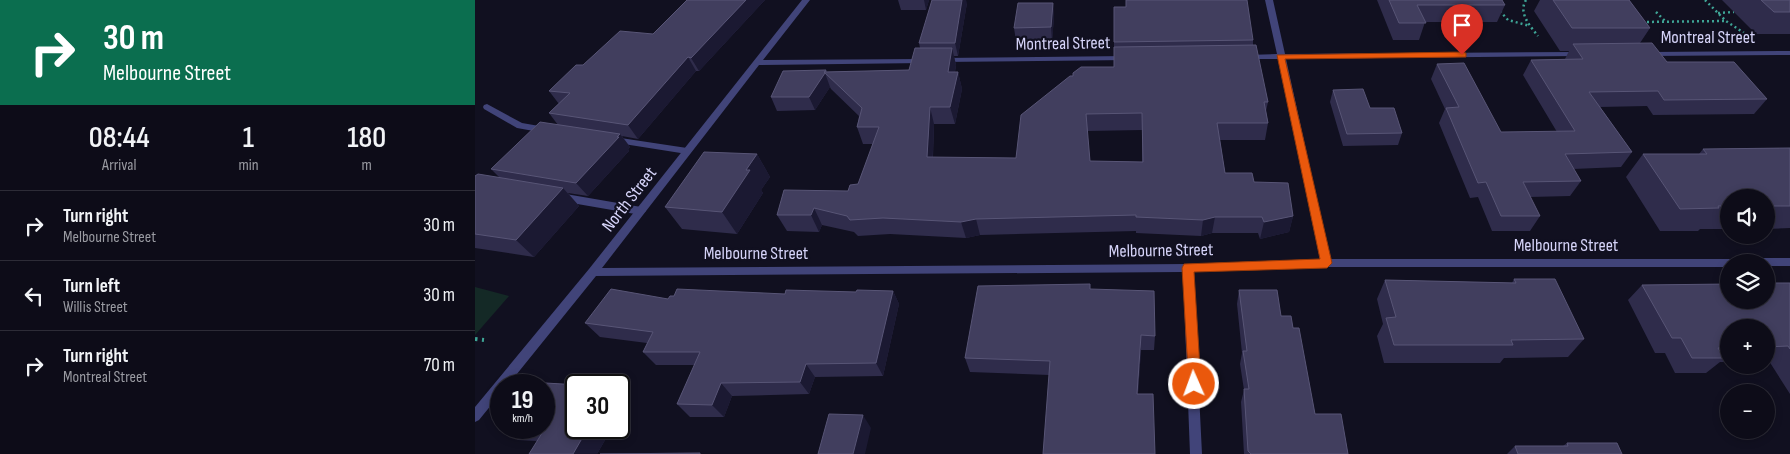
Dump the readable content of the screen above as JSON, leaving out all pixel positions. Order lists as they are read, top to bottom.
{
  "streets": {
    "street": ["Montreal Street", "North Street", "Melbourne Street"]
  },
  "crossings": [
    ["Montreal Street", "North Street"],
    ["North Street", "Melbourne Street"]
  ],
  "page": {
    "turn": ["30 m", "Melbourne Street"],
    "eta": [
      "08:44",
      "Arrival",
      "1",
      "min",
      "180",
      "m"
    ],
    "map_buttons": ["+", "−"],
    "list": [
      {
        "name": "Turn right",
        "note": "Melbourne Street",
        "value": "30 m"
      },
      {
        "name": "Turn left",
        "note": "Willis Street",
        "value": "30 m"
      },
      {
        "name": "Turn right",
        "note": "Montreal Street",
        "value": "70 m"
      }
    ],
    "speed": "19 km/h",
    "limit": "30"
  }
}
